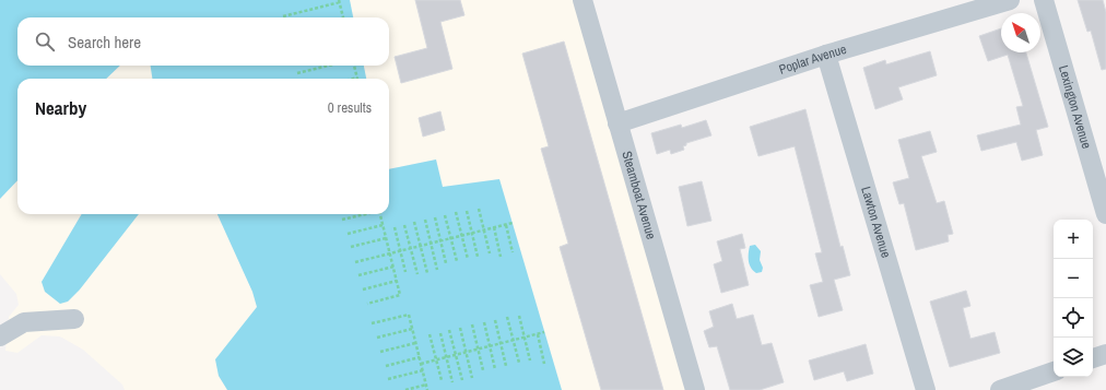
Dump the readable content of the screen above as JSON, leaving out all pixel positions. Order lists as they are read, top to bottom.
{
  "streets": {
    "street": [
      "Poplar Avenue",
      "Lexington Avenue",
      "Steamboat Avenue",
      "Lawton Avenue"
    ]
  },
  "crossings": [
    ["Poplar Avenue", "Steamboat Avenue"],
    ["Poplar Avenue", "Lawton Avenue"]
  ],
  "north": "top left",
  "page": {
    "search": "Search here",
    "heading": ["Nearby", "0 results"],
    "map_buttons": ["+", "−"]
  }
}
